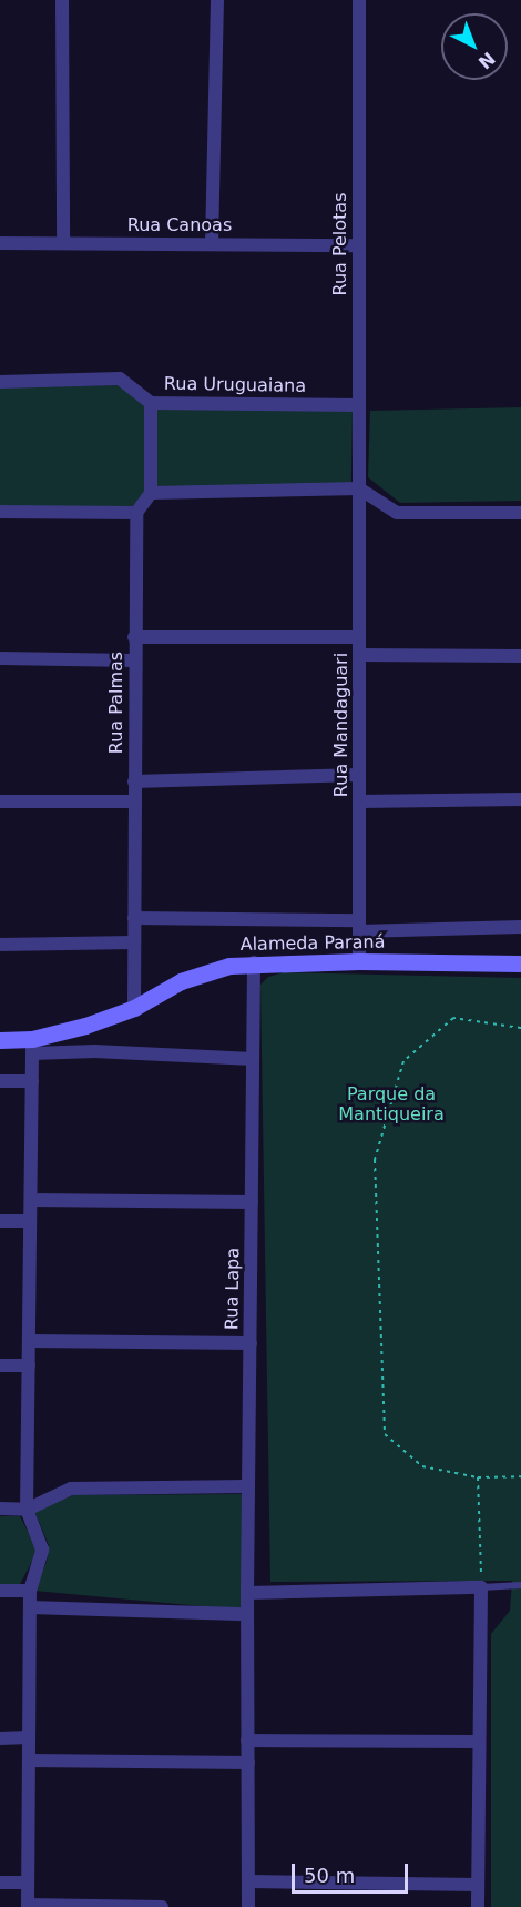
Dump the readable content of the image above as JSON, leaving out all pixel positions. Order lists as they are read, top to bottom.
{
  "streets": {
    "street": [
      "Rua Canoas",
      "Rua Pelotas",
      "Rua Uruguaiana",
      "Rua Palmas",
      "Rua Mandaguari",
      "Alameda Paraná",
      "Rua Lapa"
    ]
  },
  "crossings": [
    ["Rua Canoas", "Rua Pelotas"],
    ["Rua Pelotas", "Rua Uruguaiana"],
    ["Rua Pelotas", "Rua Mandaguari"],
    ["Rua Palmas", "Alameda Paraná"],
    ["Rua Mandaguari", "Alameda Paraná"],
    ["Alameda Paraná", "Rua Lapa"]
  ],
  "parks": ["Parque da Mantiqueira"],
  "scale_bar": "50 m",
  "north": "bottom right"
}
